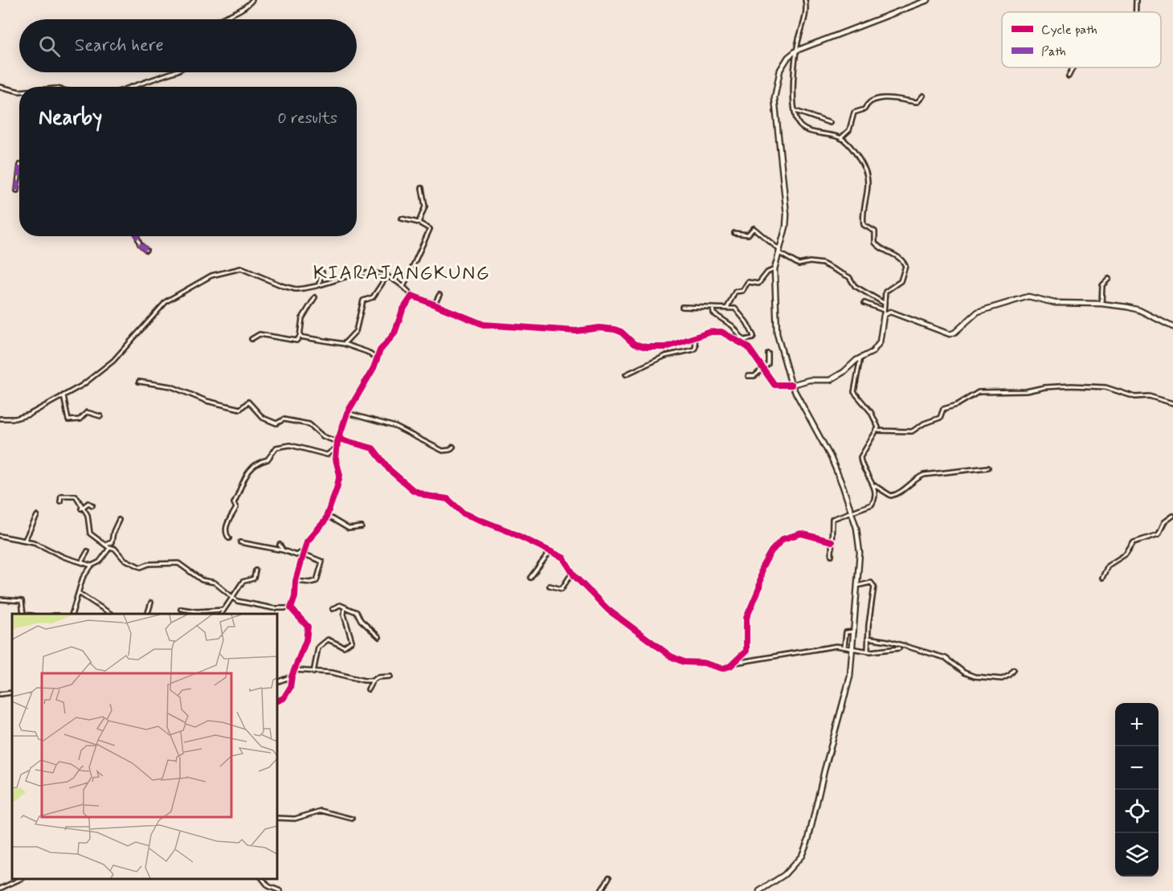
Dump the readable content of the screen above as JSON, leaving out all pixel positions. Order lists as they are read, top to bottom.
{
  "districts": ["KIARAJANGKUNG"],
  "legend": ["Cycle path", "Path"],
  "page": {
    "search": "Search here",
    "heading": ["Nearby", "0 results"],
    "map_buttons": ["+", "−"]
  }
}
